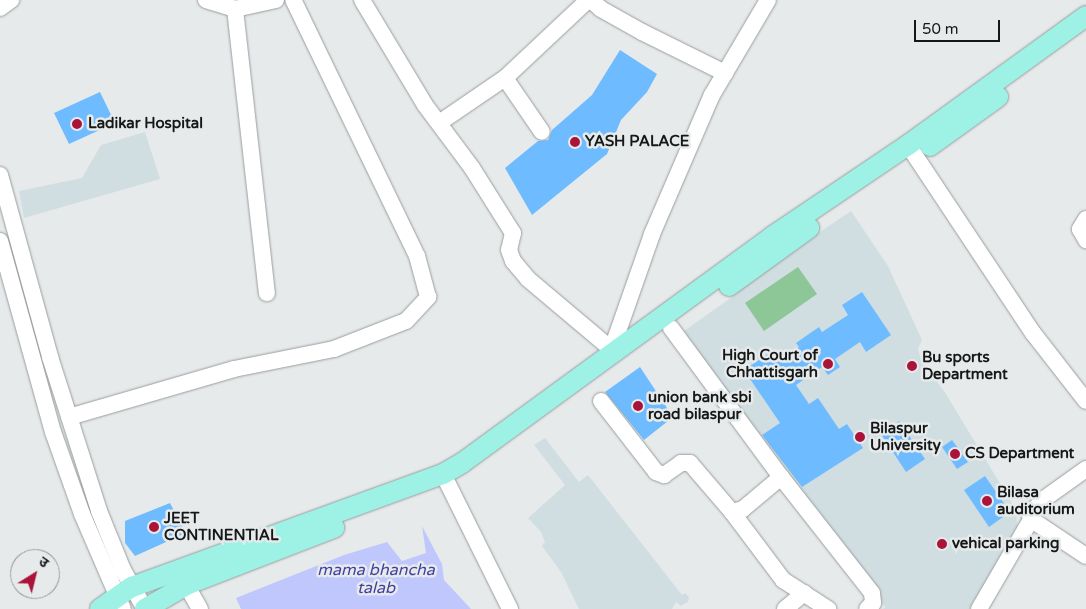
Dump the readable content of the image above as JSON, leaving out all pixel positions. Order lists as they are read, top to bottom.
{
  "water": ["mama bhancha talab"],
  "places": [
    "Ladikar Hospital",
    "YASH PALACE",
    "High Court of Chhattisgarh",
    "Bu sports Department",
    "union bank sbi road bilaspur",
    "Bilaspur University",
    "CS Department",
    "Bilasa auditorium",
    "JEET CONTINENTIAL",
    "vehical parking"
  ],
  "scale_bar": "50 m",
  "north": "top right"
}
